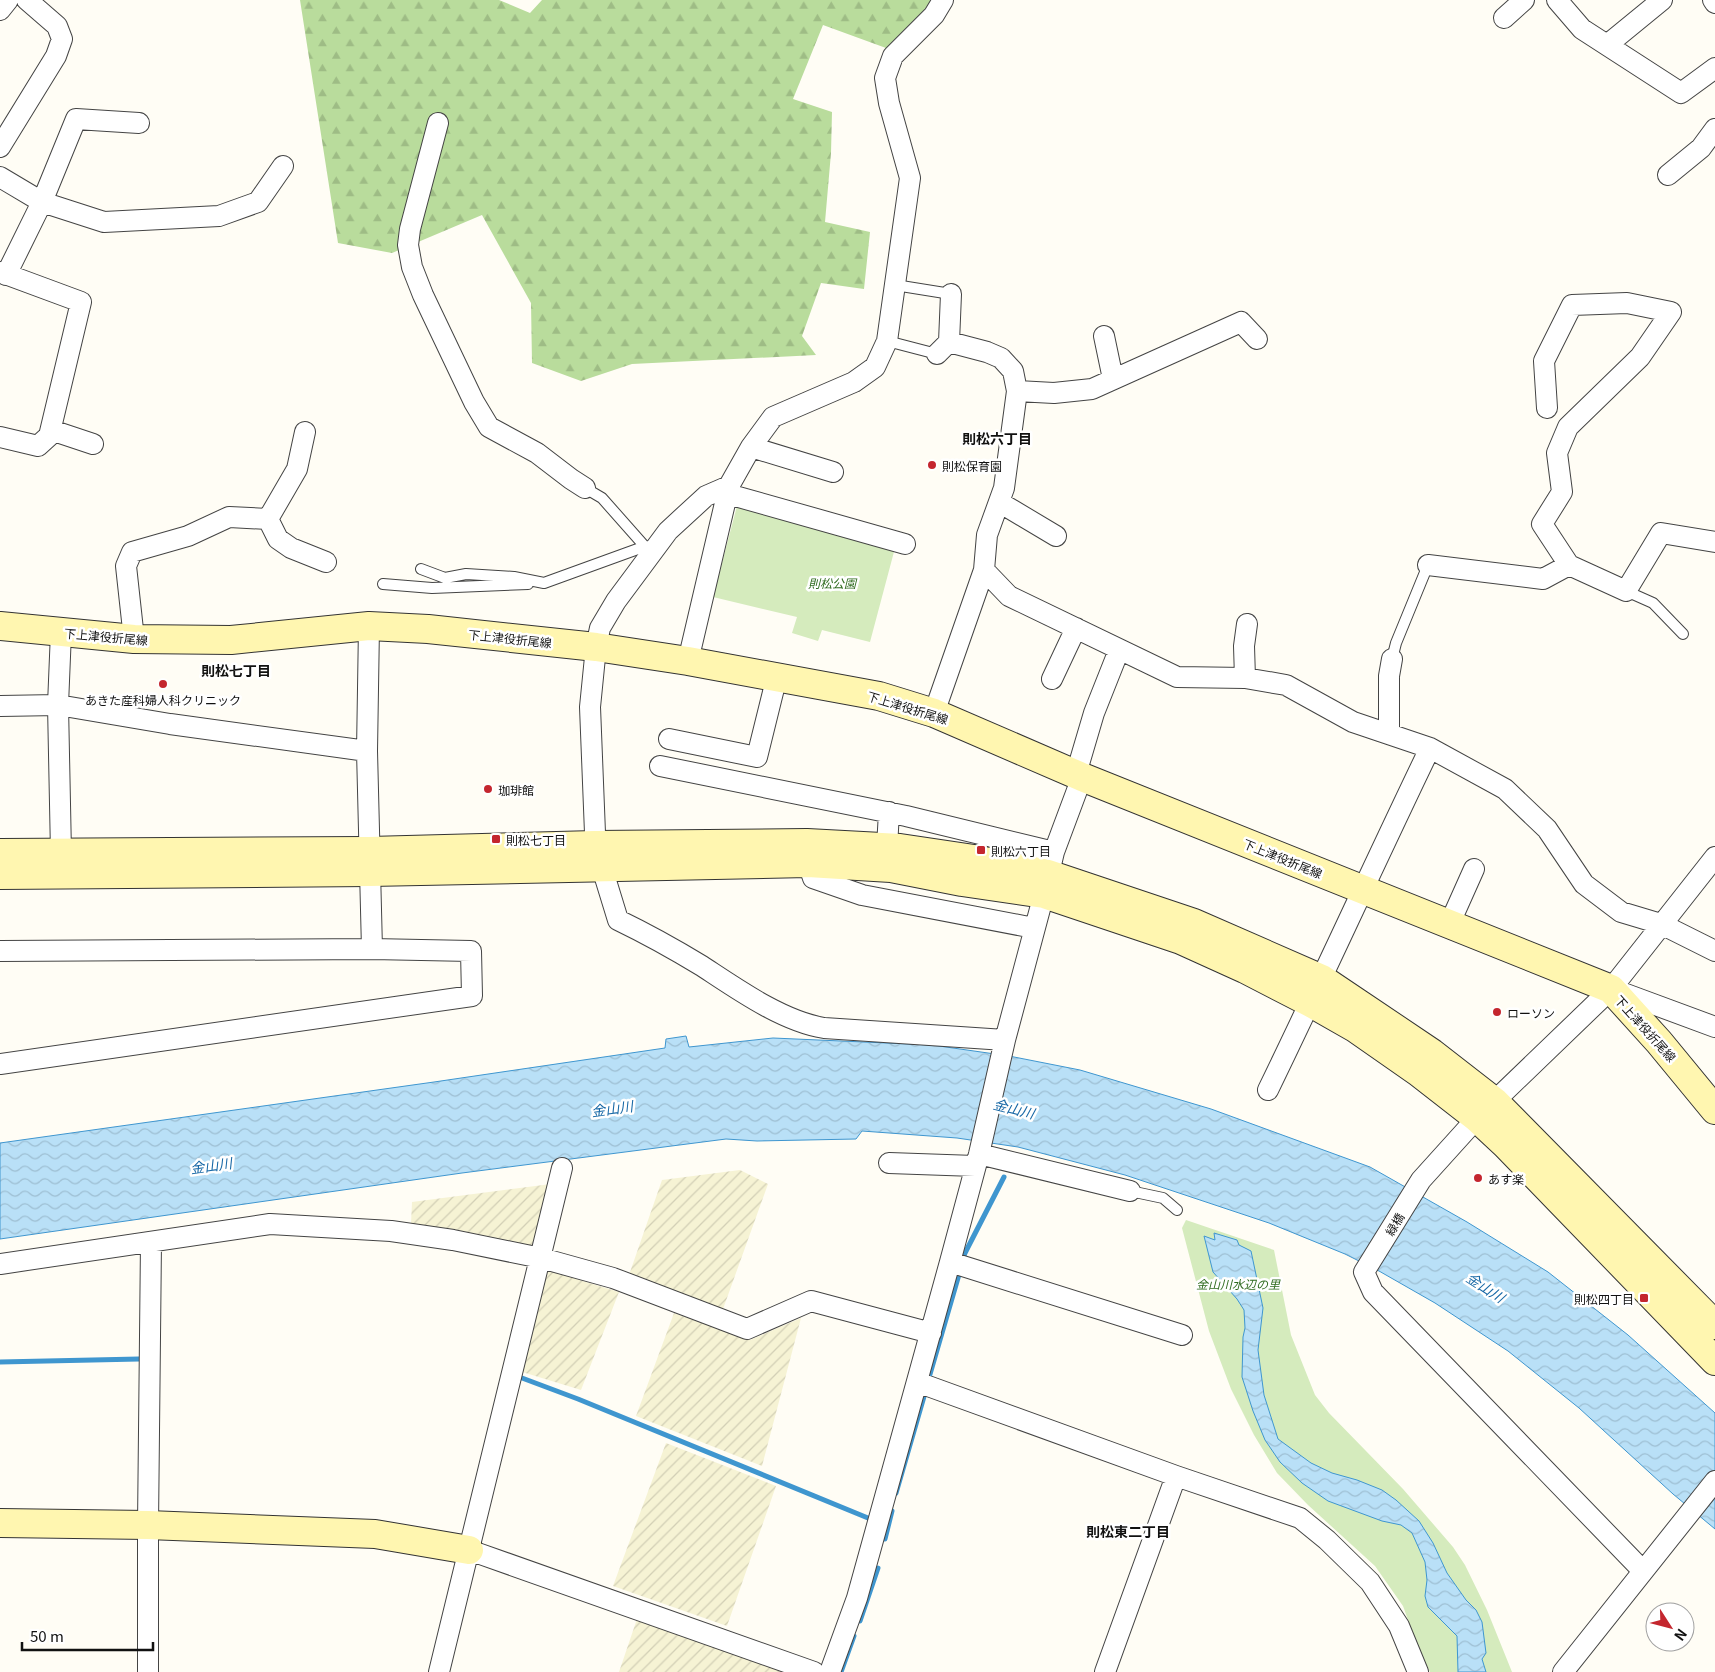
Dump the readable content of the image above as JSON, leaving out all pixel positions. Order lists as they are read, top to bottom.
{
  "streets": {
    "street": ["下上津役折尾線", "緑橋"]
  },
  "crossings": [
    ["下上津役折尾線", "緑橋"]
  ],
  "districts": ["則松六丁目", "則松七丁目", "則松東二丁目"],
  "water": ["金山川"],
  "parks": ["則松公園", "金山川水辺の里"],
  "places": {
    "other": [
      "則松保育園",
      "あきた産科婦人科クリニック",
      "珈琲館",
      "ローソン",
      "あす楽"
    ],
    "transit": ["則松七丁目", "則松六丁目", "則松四丁目"]
  },
  "scale_bar": "50 m",
  "north": "bottom right"
}
